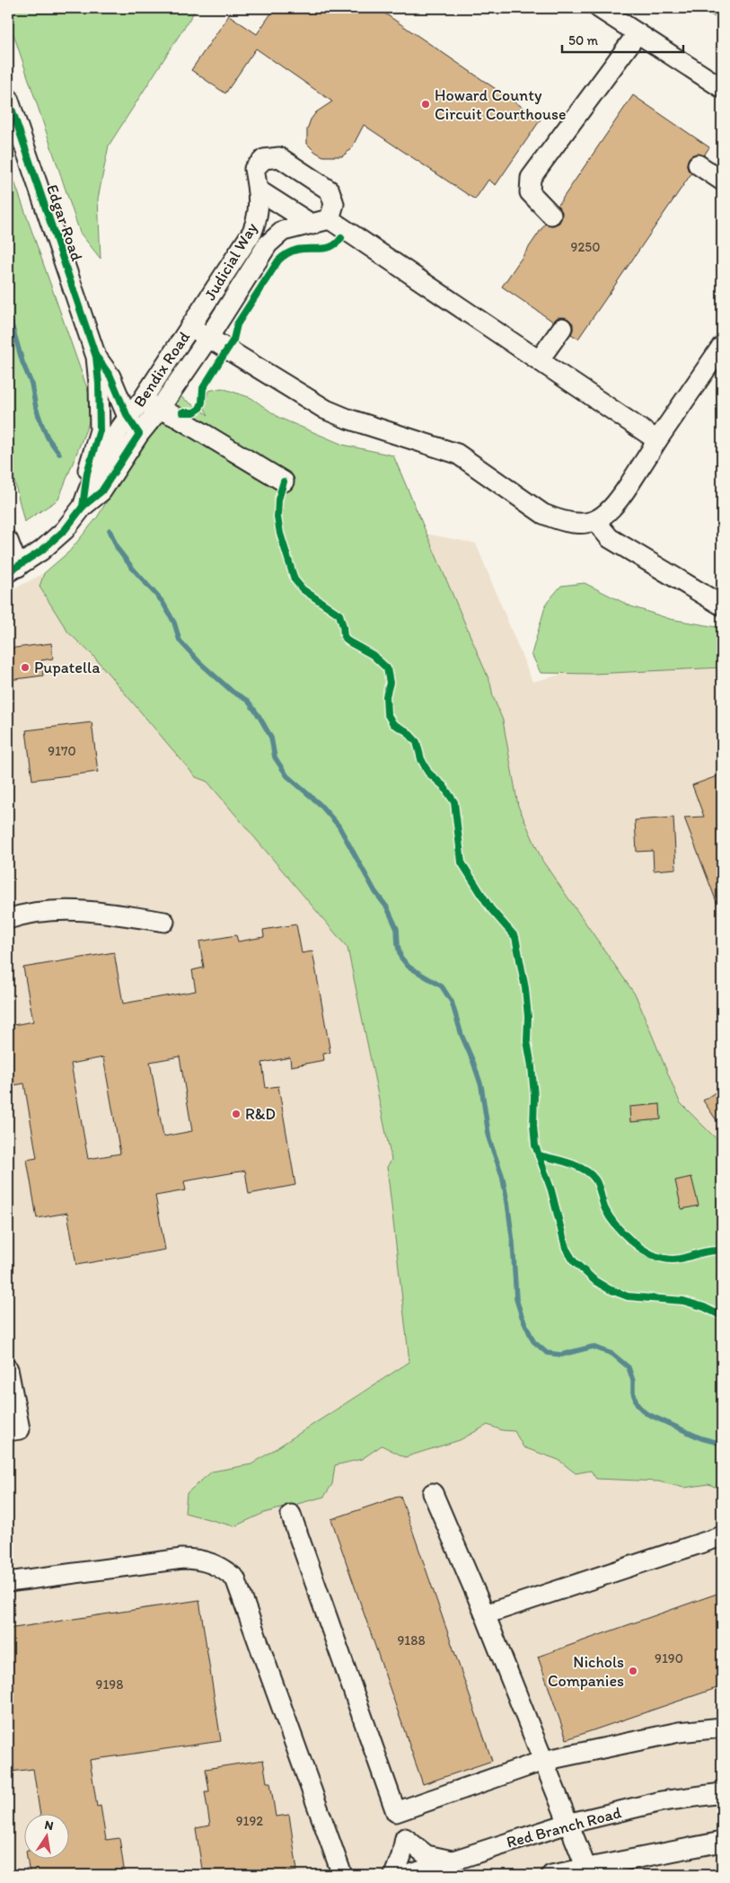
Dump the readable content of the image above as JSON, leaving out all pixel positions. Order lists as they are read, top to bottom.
{
  "streets": {
    "street": [
      "Edgar Road",
      "Judicial Way",
      "Bendix Road",
      "Red Branch Road"
    ]
  },
  "crossings": [
    ["Edgar Road", "Bendix Road"],
    ["Judicial Way", "Bendix Road"]
  ],
  "places": [
    "Howard County Circuit Courthouse",
    "Pupatella",
    "R&D",
    "Nichols Companies"
  ],
  "house_numbers": [
    "9250",
    "9170",
    "9188",
    "9190",
    "9198",
    "9192"
  ],
  "scale_bar": "50 m",
  "north": "top"
}
